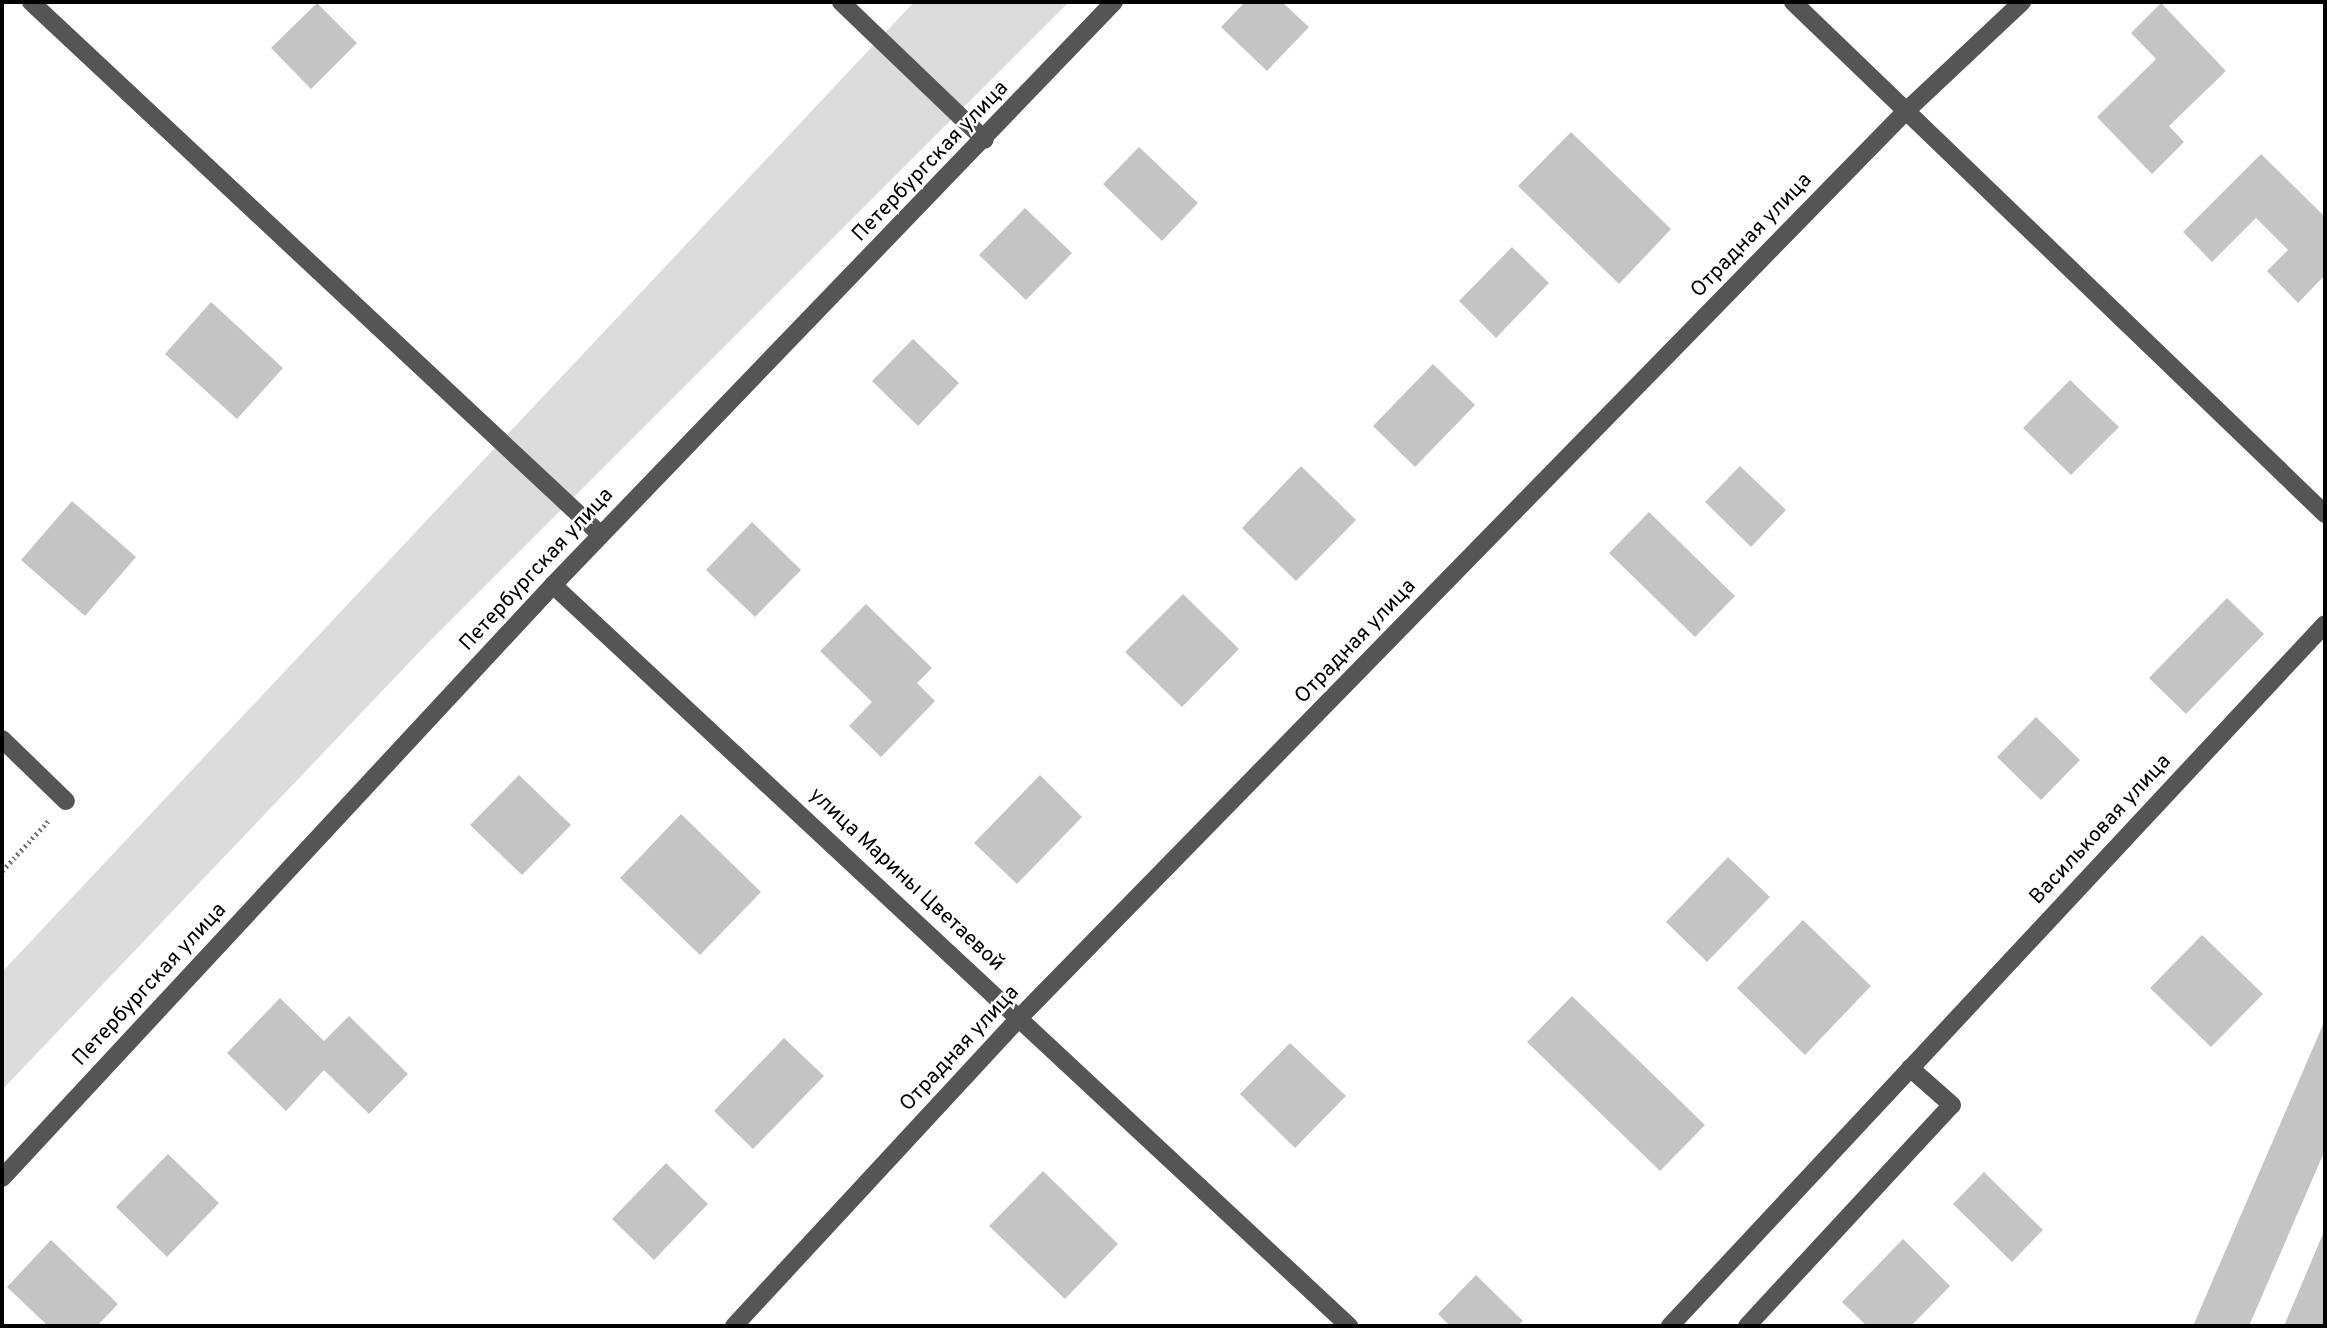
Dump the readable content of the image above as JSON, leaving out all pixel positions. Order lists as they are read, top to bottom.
{
  "streets": {
    "street": [
      "Петербургская улица",
      "Отрадная улица",
      "Васильковая улица",
      "улица Марины Цветаевой"
    ]
  },
  "crossings": [
    ["Петербургская улица", "улица Марины Цветаевой"],
    ["Отрадная улица", "улица Марины Цветаевой"]
  ]
}
